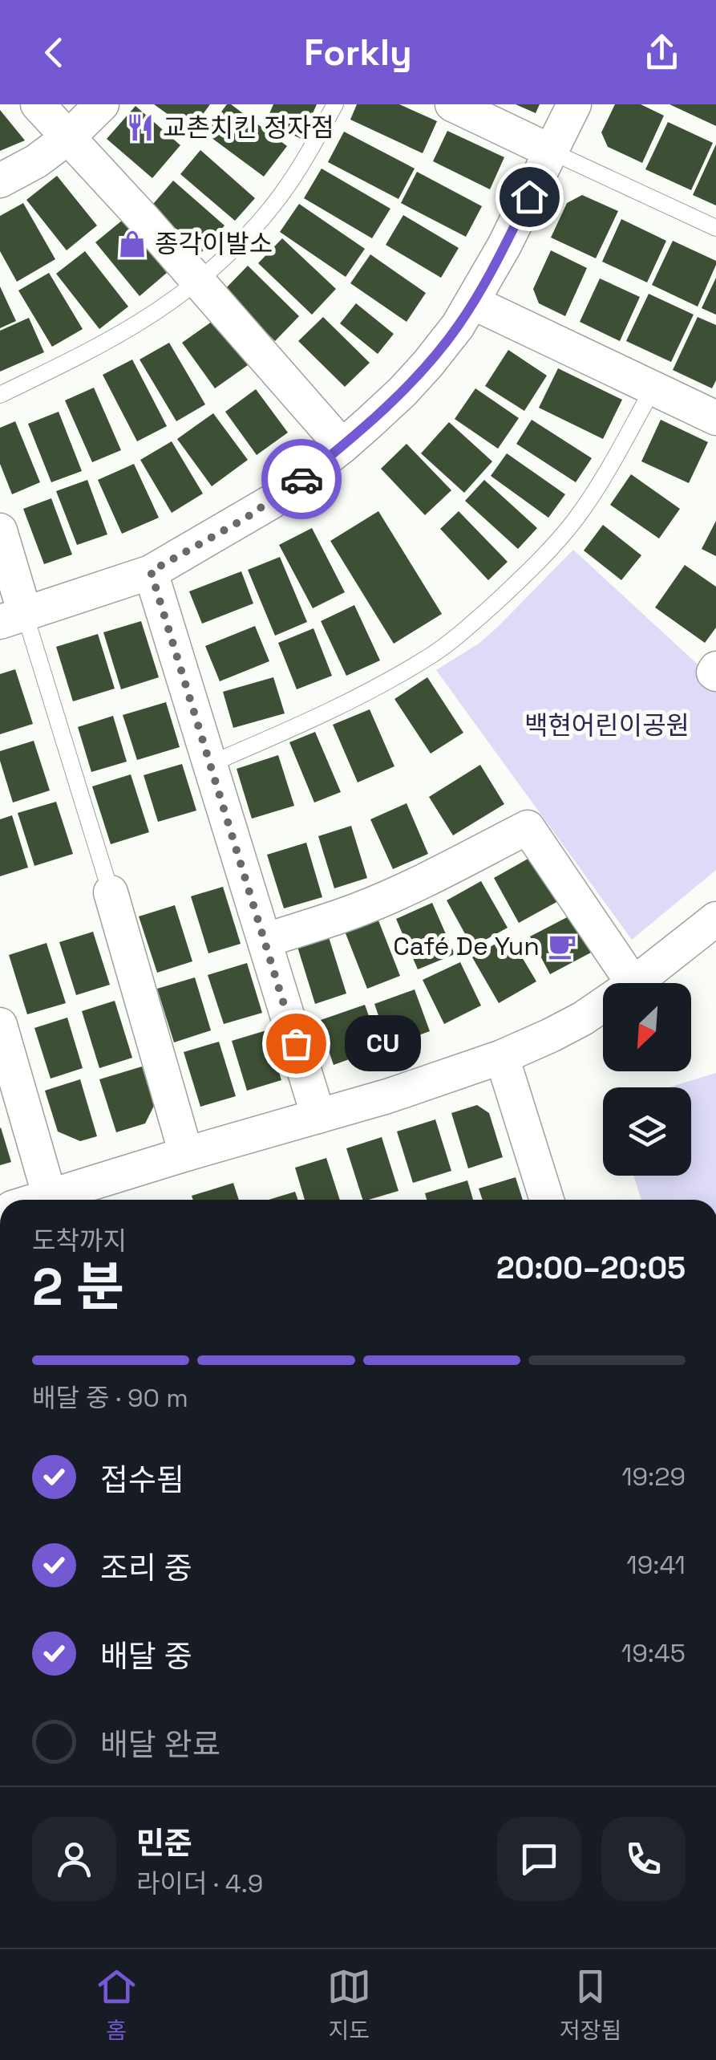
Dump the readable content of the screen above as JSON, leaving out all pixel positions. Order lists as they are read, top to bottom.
{
  "parks": ["백현어린이공원"],
  "places": {
    "restaurant": ["교촌치킨 정자점"],
    "shop": ["종각이발소"],
    "cafe": ["Café De Yun"],
    "other": ["CU"]
  },
  "north": "bottom left",
  "page": {
    "header": "Forkly",
    "bubble": "CU",
    "heading": ["2 분", "도착까지", "20:00–20:05"],
    "panel": ["민준", "라이더 · 4.9"],
    "bar": "배달 중 · 90 m",
    "list": [
      ["접수됨", "19:29"],
      ["조리 중", "19:41"],
      ["배달 중", "19:45"],
      "배달 완료"
    ],
    "tabs": ["홈", "지도", "저장됨"]
  }
}
